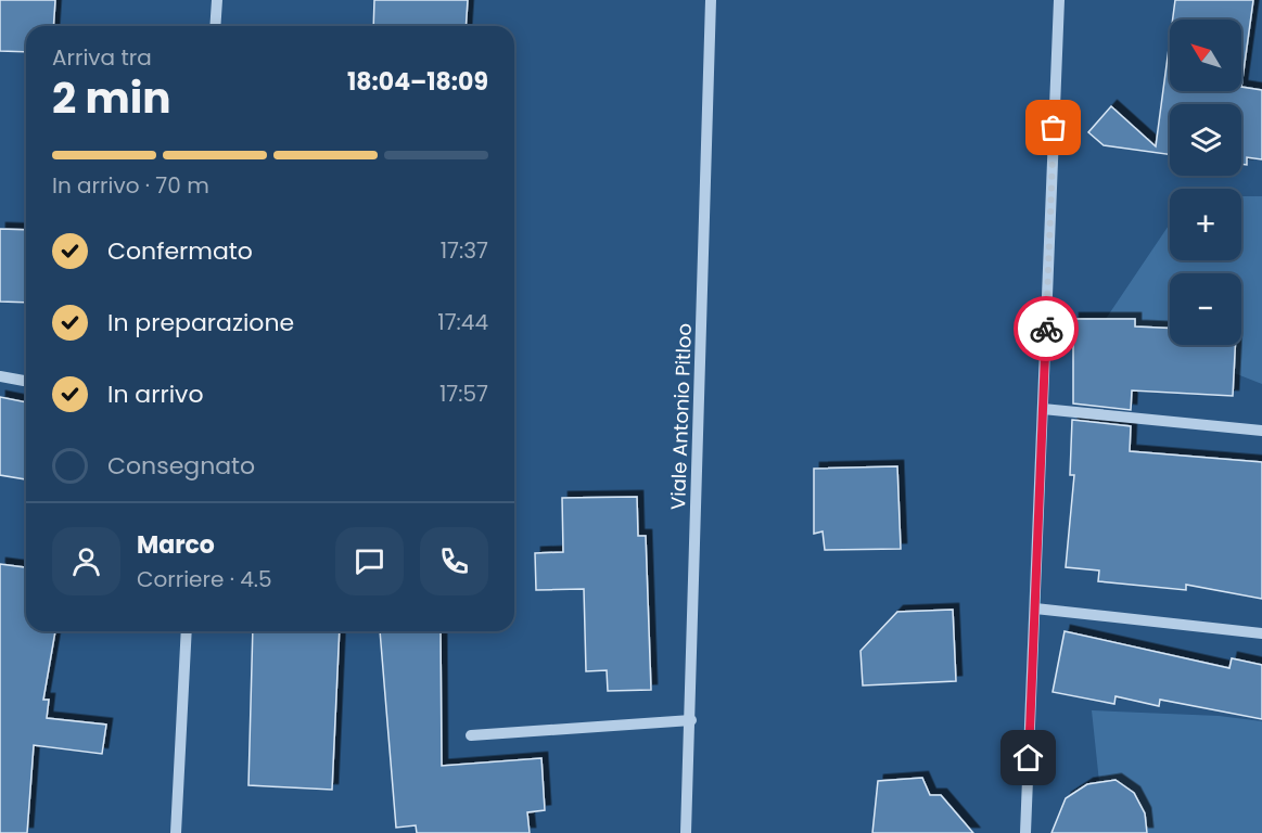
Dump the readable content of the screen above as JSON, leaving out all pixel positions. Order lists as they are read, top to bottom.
{
  "streets": {
    "street": ["Viale Antonio Pitloo"]
  },
  "north": "top left",
  "page": {
    "map_buttons": ["+", "−"],
    "heading": ["2 min", "Arriva tra", "18:04–18:09"],
    "panel": ["Marco", "Corriere · 4.5"],
    "bar": "In arrivo · 70 m",
    "list": [
      ["Confermato", "17:37"],
      ["In preparazione", "17:44"],
      ["In arrivo", "17:57"],
      "Consegnato"
    ]
  }
}
